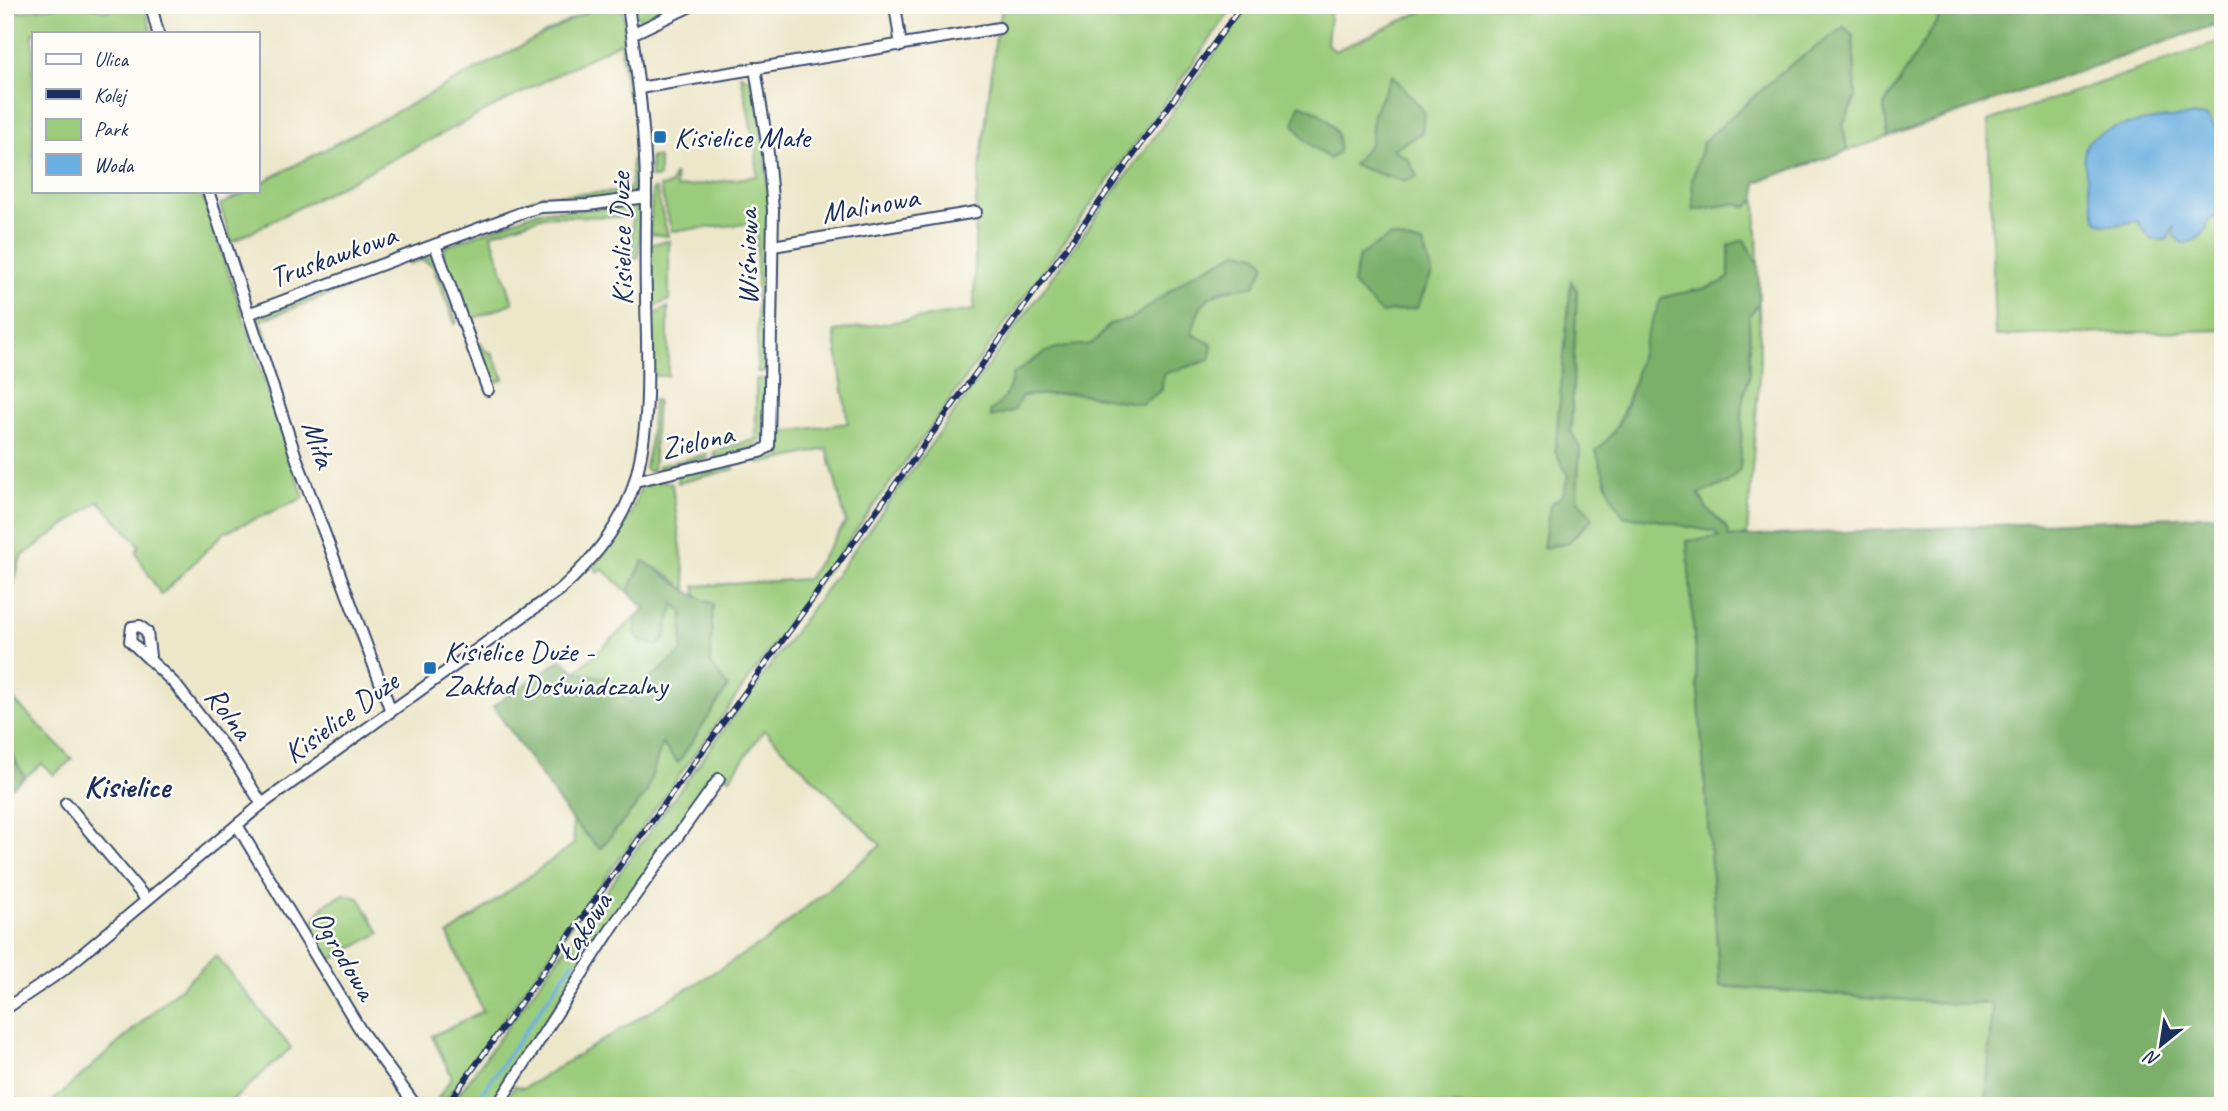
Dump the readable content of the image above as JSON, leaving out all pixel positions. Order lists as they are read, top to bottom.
{
  "streets": {
    "street": [
      "Malinowa",
      "Kisielice Duże",
      "Truskawkowa",
      "Wiśniowa",
      "Zielona",
      "Miła",
      "Rolna",
      "Łąkowa",
      "Ogrodowa"
    ]
  },
  "crossings": [
    ["Malinowa", "Wiśniowa"],
    ["Kisielice Duże", "Truskawkowa"],
    ["Kisielice Duże", "Zielona"],
    ["Kisielice Duże", "Miła"],
    ["Kisielice Duże", "Rolna"],
    ["Kisielice Duże", "Ogrodowa"],
    ["Truskawkowa", "Miła"],
    ["Wiśniowa", "Zielona"]
  ],
  "districts": ["Kisielice"],
  "places": {
    "transit": ["Kisielice Małe", "Kisielice Duże - Zakład Doświadczalny"]
  },
  "legend": [
    "Ulica",
    "Kolej",
    "Park",
    "Woda"
  ],
  "north": "bottom left"
}
